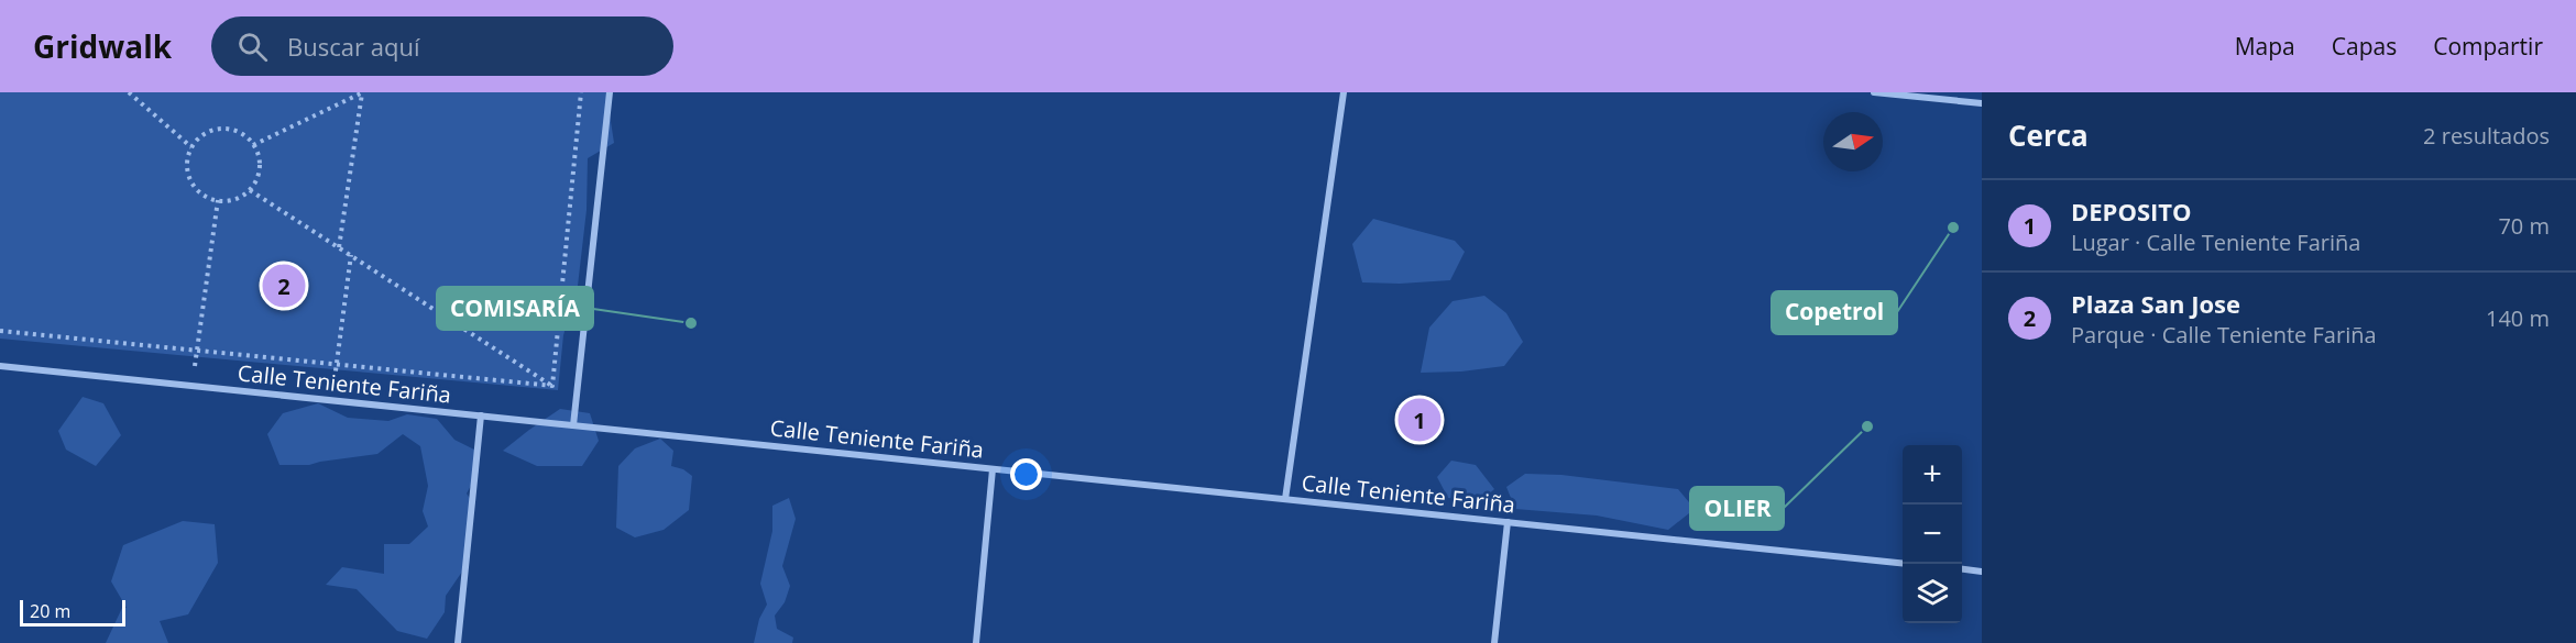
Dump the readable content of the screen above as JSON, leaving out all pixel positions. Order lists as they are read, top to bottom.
{
  "streets": {
    "street": ["Calle Teniente Fariña"]
  },
  "places": ["Copetrol", "COMISARÍA", "OLIER"],
  "scale_bar": "20 m",
  "north": "right",
  "page": {
    "header": "Gridwalk",
    "search": "Buscar aquí",
    "nav": ["Mapa", "Capas", "Compartir"],
    "heading": ["Cerca", "2 resultados"],
    "list": [
      {
        "mark": "1",
        "name": "DEPOSITO",
        "note": "Lugar · Calle Teniente Fariña",
        "value": "70 m"
      },
      {
        "mark": "2",
        "name": "Plaza San Jose",
        "note": "Parque · Calle Teniente Fariña",
        "value": "140 m"
      }
    ],
    "pins": ["2", "1"],
    "map_buttons": ["+", "−"],
    "scale": "20 m"
  }
}
